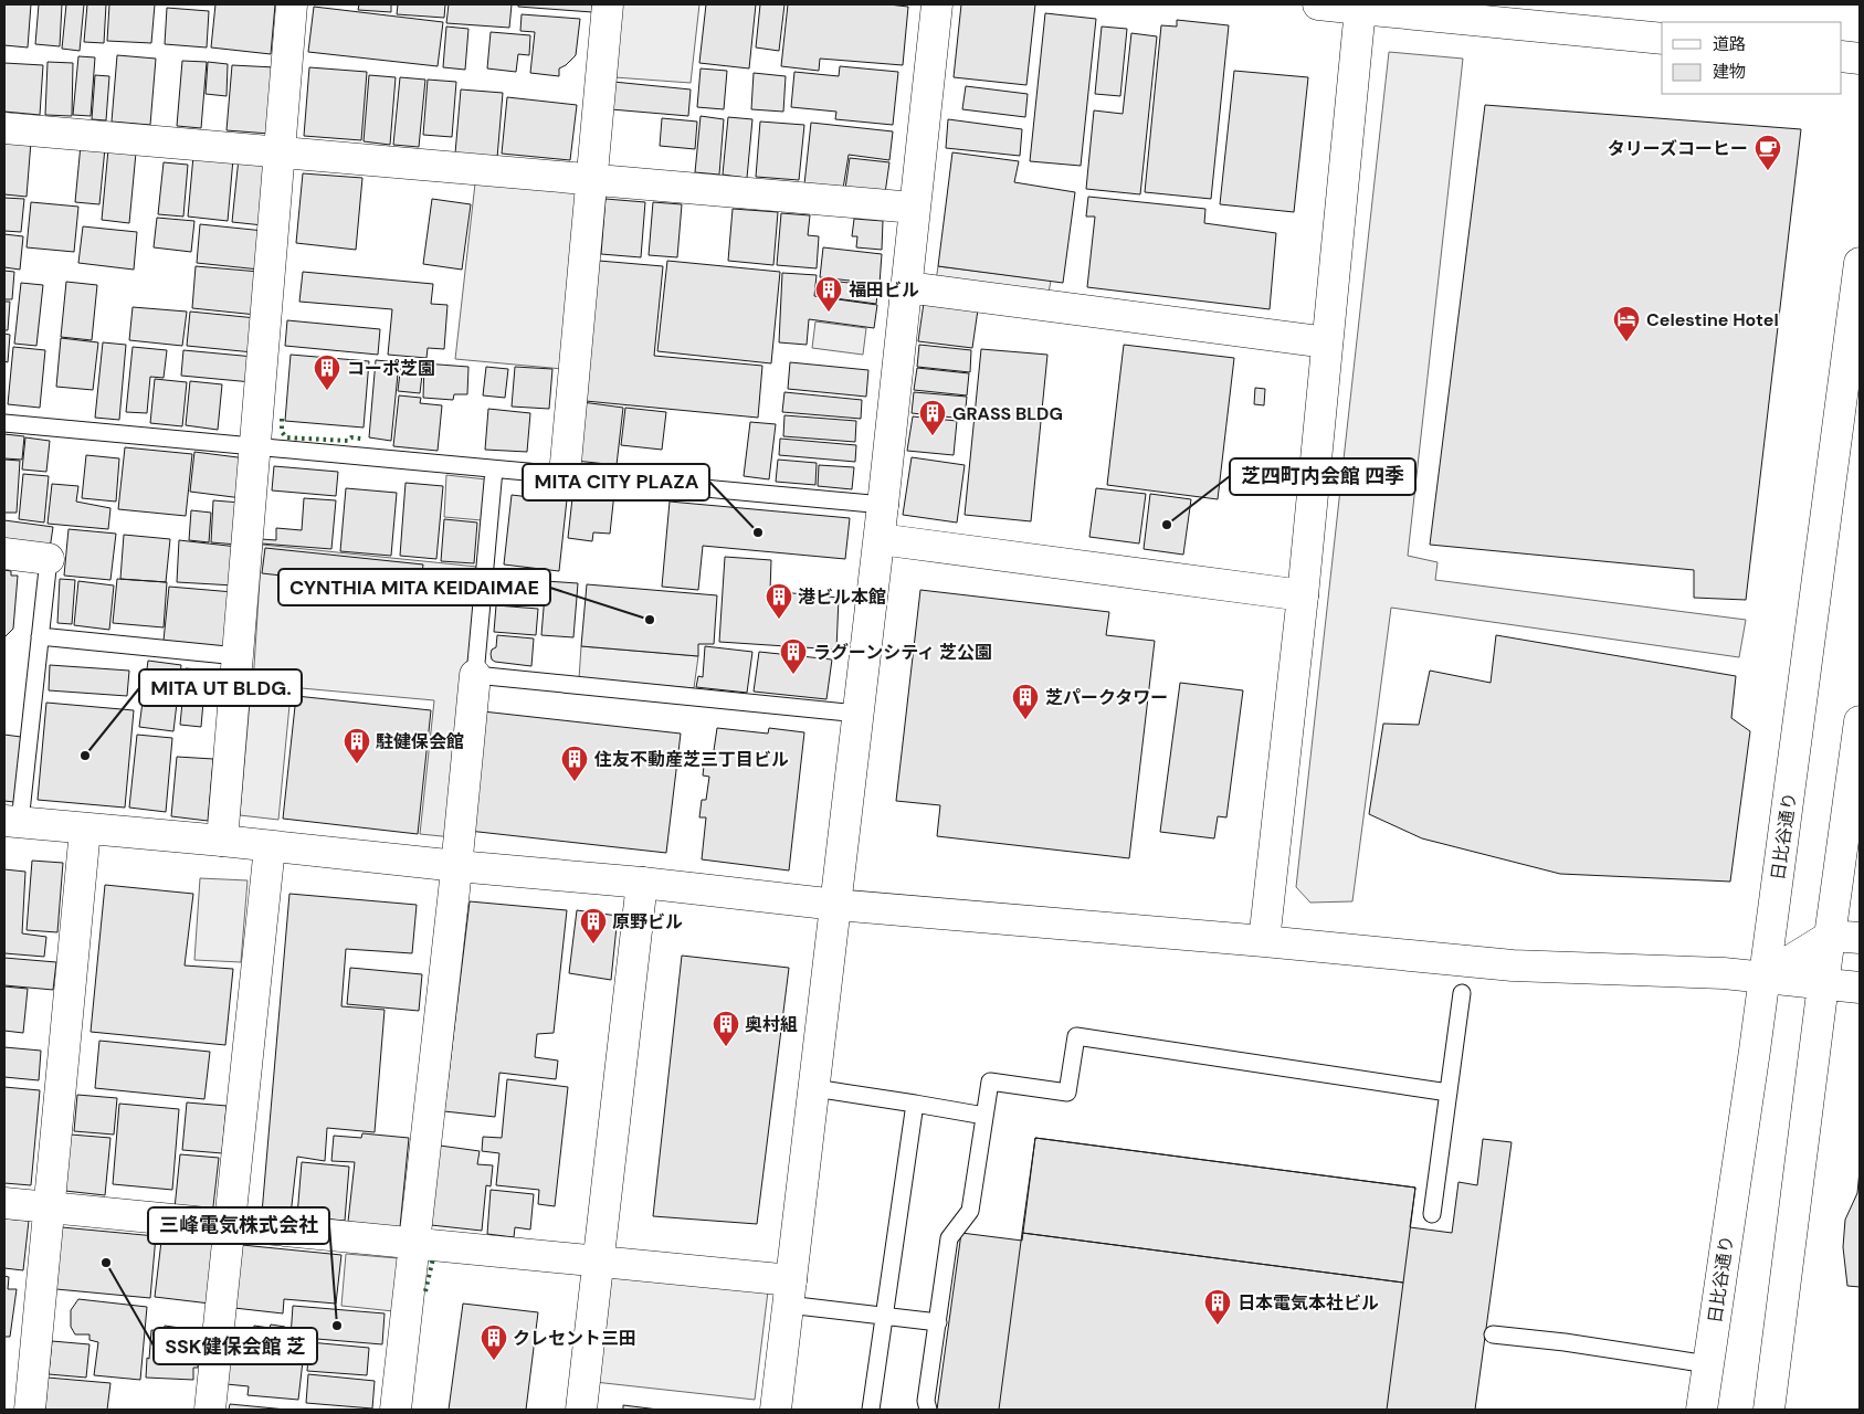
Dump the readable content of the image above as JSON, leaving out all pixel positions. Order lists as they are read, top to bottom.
{
  "streets": {
    "street": ["日比谷通り"]
  },
  "places": {
    "cafe": ["タリーズコーヒー"],
    "building": [
      "福田ビル",
      "コーポ芝園",
      "GRASS BLDG",
      "港ビル本館",
      "ラグーンシティ 芝公園",
      "芝パークタワー",
      "駐健保会館",
      "住友不動産芝三丁目ビル",
      "原野ビル",
      "奥村組",
      "日本電気本社ビル",
      "クレセント三田"
    ],
    "hotel": ["Celestine Hotel"],
    "other": [
      "芝四町内会館 四季",
      "MITA CITY PLAZA",
      "CYNTHIA MITA KEIDAIMAE",
      "MITA UT BLDG.",
      "SSK健保会館 芝",
      "三峰電気株式会社"
    ]
  },
  "legend": ["道路", "建物"]
}
